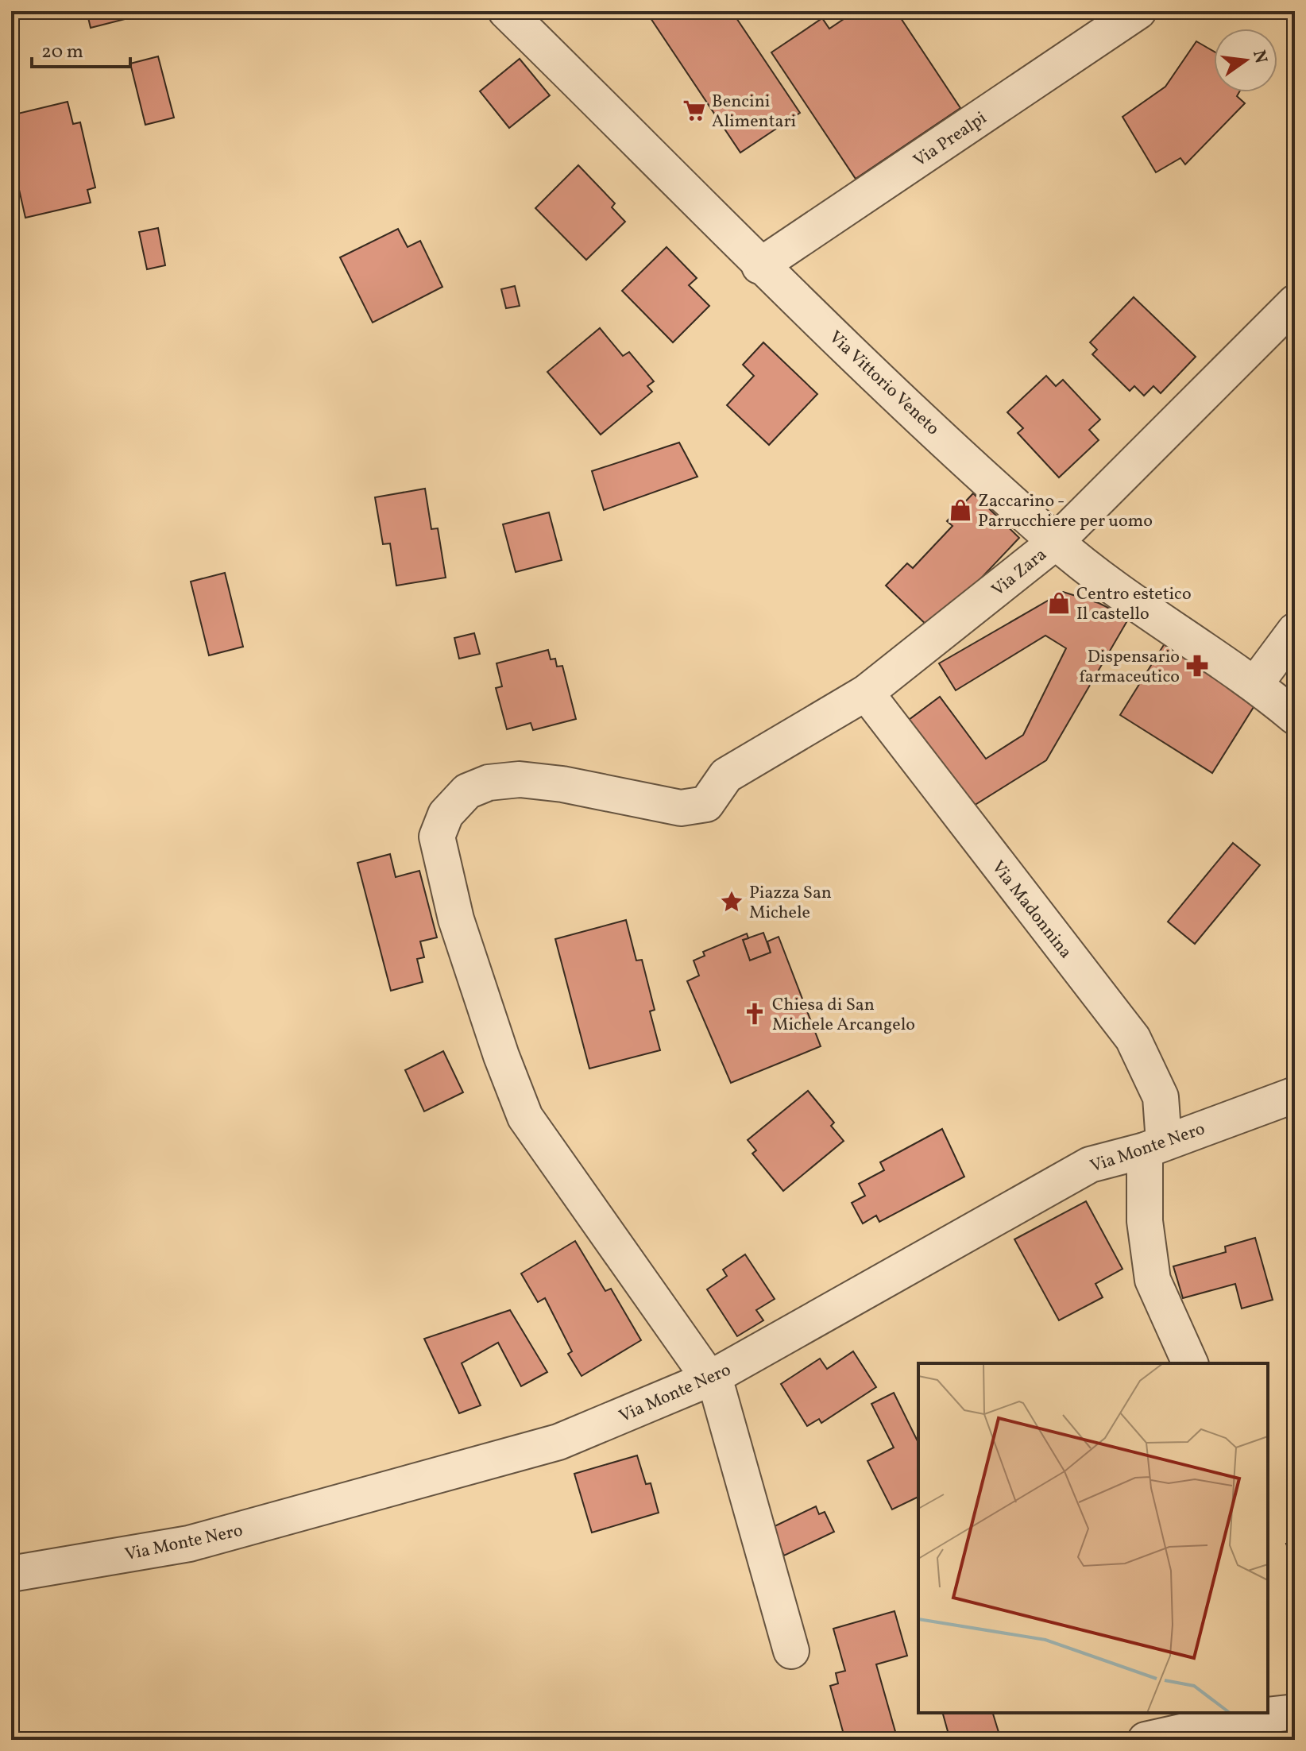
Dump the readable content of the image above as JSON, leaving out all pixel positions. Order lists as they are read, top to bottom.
{
  "streets": {
    "street": [
      "Via Prealpi",
      "Via Vittorio Veneto",
      "Via Zara",
      "Via Madonnina",
      "Via Monte Nero"
    ]
  },
  "crossings": [
    ["Via Prealpi", "Via Vittorio Veneto"],
    ["Via Vittorio Veneto", "Via Zara"],
    ["Via Zara", "Via Madonnina"],
    ["Via Zara", "Via Monte Nero"],
    ["Via Madonnina", "Via Monte Nero"]
  ],
  "places": {
    "supermarket": ["Bencini Alimentari"],
    "shop": ["Zaccarino - Parrucchiere per uomo", "Centro estetico Il castello"],
    "pharmacy": ["Dispensario farmaceutico"],
    "place": ["Piazza San Michele"],
    "church": ["Chiesa di San Michele Arcangelo"]
  },
  "scale_bar": "20 m",
  "north": "right"
}
